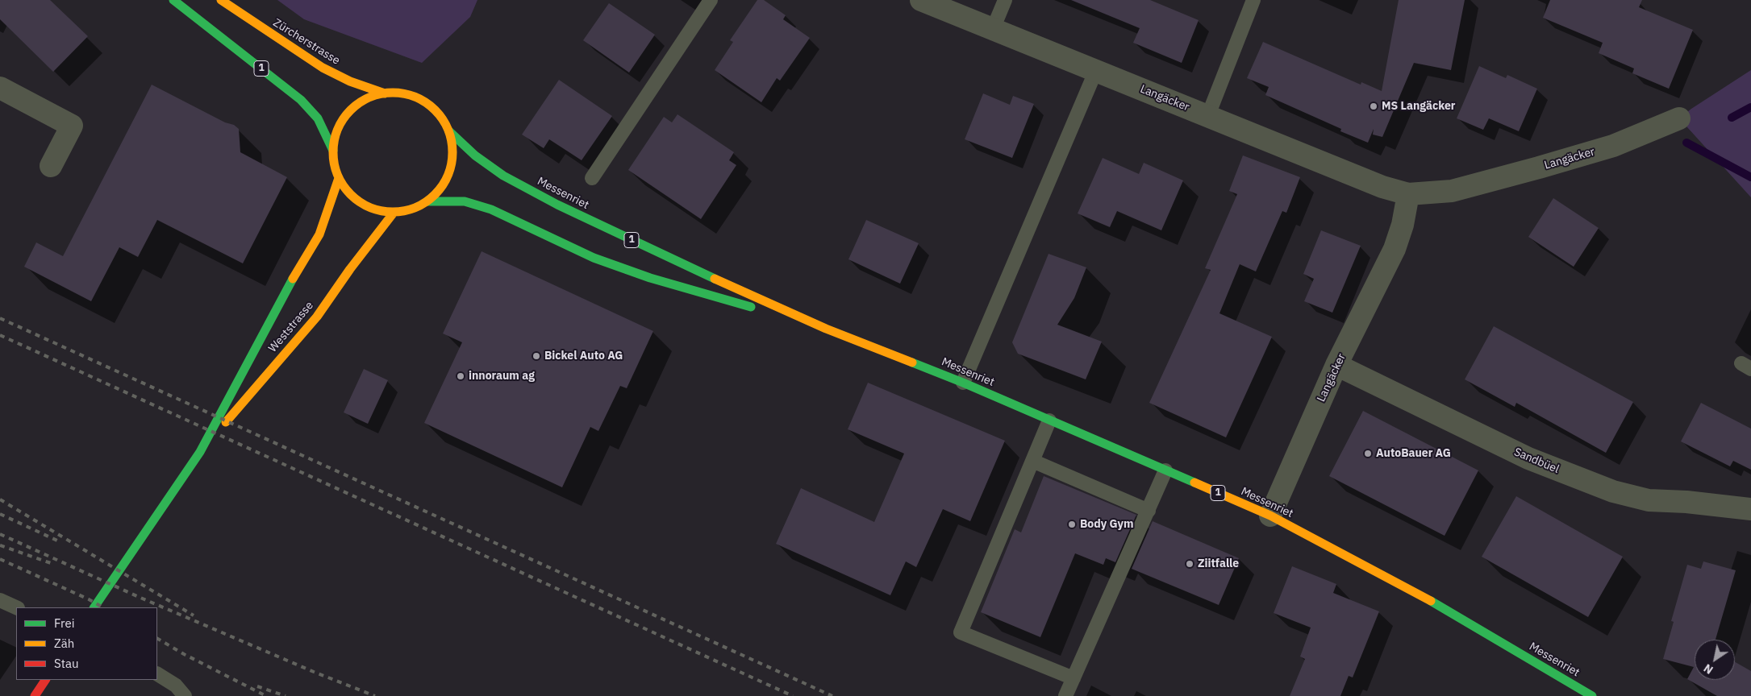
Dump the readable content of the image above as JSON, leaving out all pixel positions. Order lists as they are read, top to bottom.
{
  "streets": {
    "main road": [
      "Zürcherstrasse",
      "1",
      "Messenriet",
      "Weststrasse"
    ],
    "street": ["Langäcker", "Sandbüel"]
  },
  "crossings": [
    ["Zürcherstrasse", "1"],
    ["Zürcherstrasse", "Messenriet"],
    ["Zürcherstrasse", "Weststrasse"],
    ["1", "Messenriet"],
    ["1", "Weststrasse"],
    ["Langäcker", "Messenriet"],
    ["Langäcker", "Sandbüel"],
    ["Messenriet", "Weststrasse"]
  ],
  "places": [
    "MS Langäcker",
    "Bickel Auto AG",
    "innoraum ag",
    "AutoBauer AG",
    "Body Gym",
    "Ziitfalle"
  ],
  "legend": ["Frei", "Zäh", "Stau"],
  "north": "bottom left"
}
